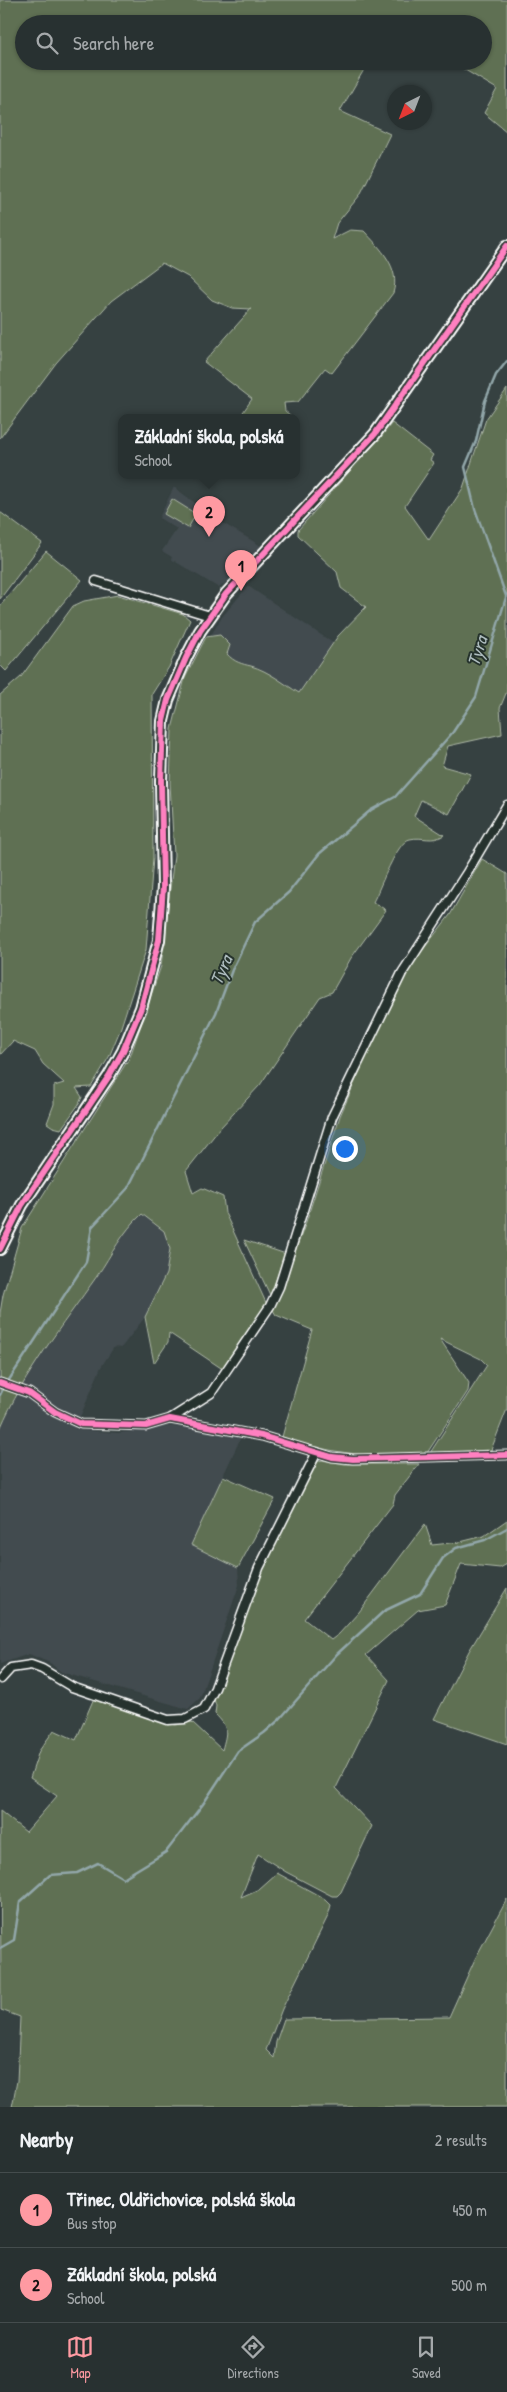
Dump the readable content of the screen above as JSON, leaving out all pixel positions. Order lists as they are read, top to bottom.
{
  "water": ["Tyra"],
  "north": "bottom left",
  "page": {
    "search": "Search here",
    "popup": ["Základní škola, polská", "School"],
    "pins": ["2", "1"],
    "heading": ["Nearby", "2 results"],
    "list": [
      {
        "mark": "1",
        "name": "Třinec, Oldřichovice, polská škola",
        "note": "Bus stop",
        "value": "450 m"
      },
      {
        "mark": "2",
        "name": "Základní škola, polská",
        "note": "School",
        "value": "500 m"
      }
    ],
    "nav": ["Map", "Directions", "Saved"]
  }
}
